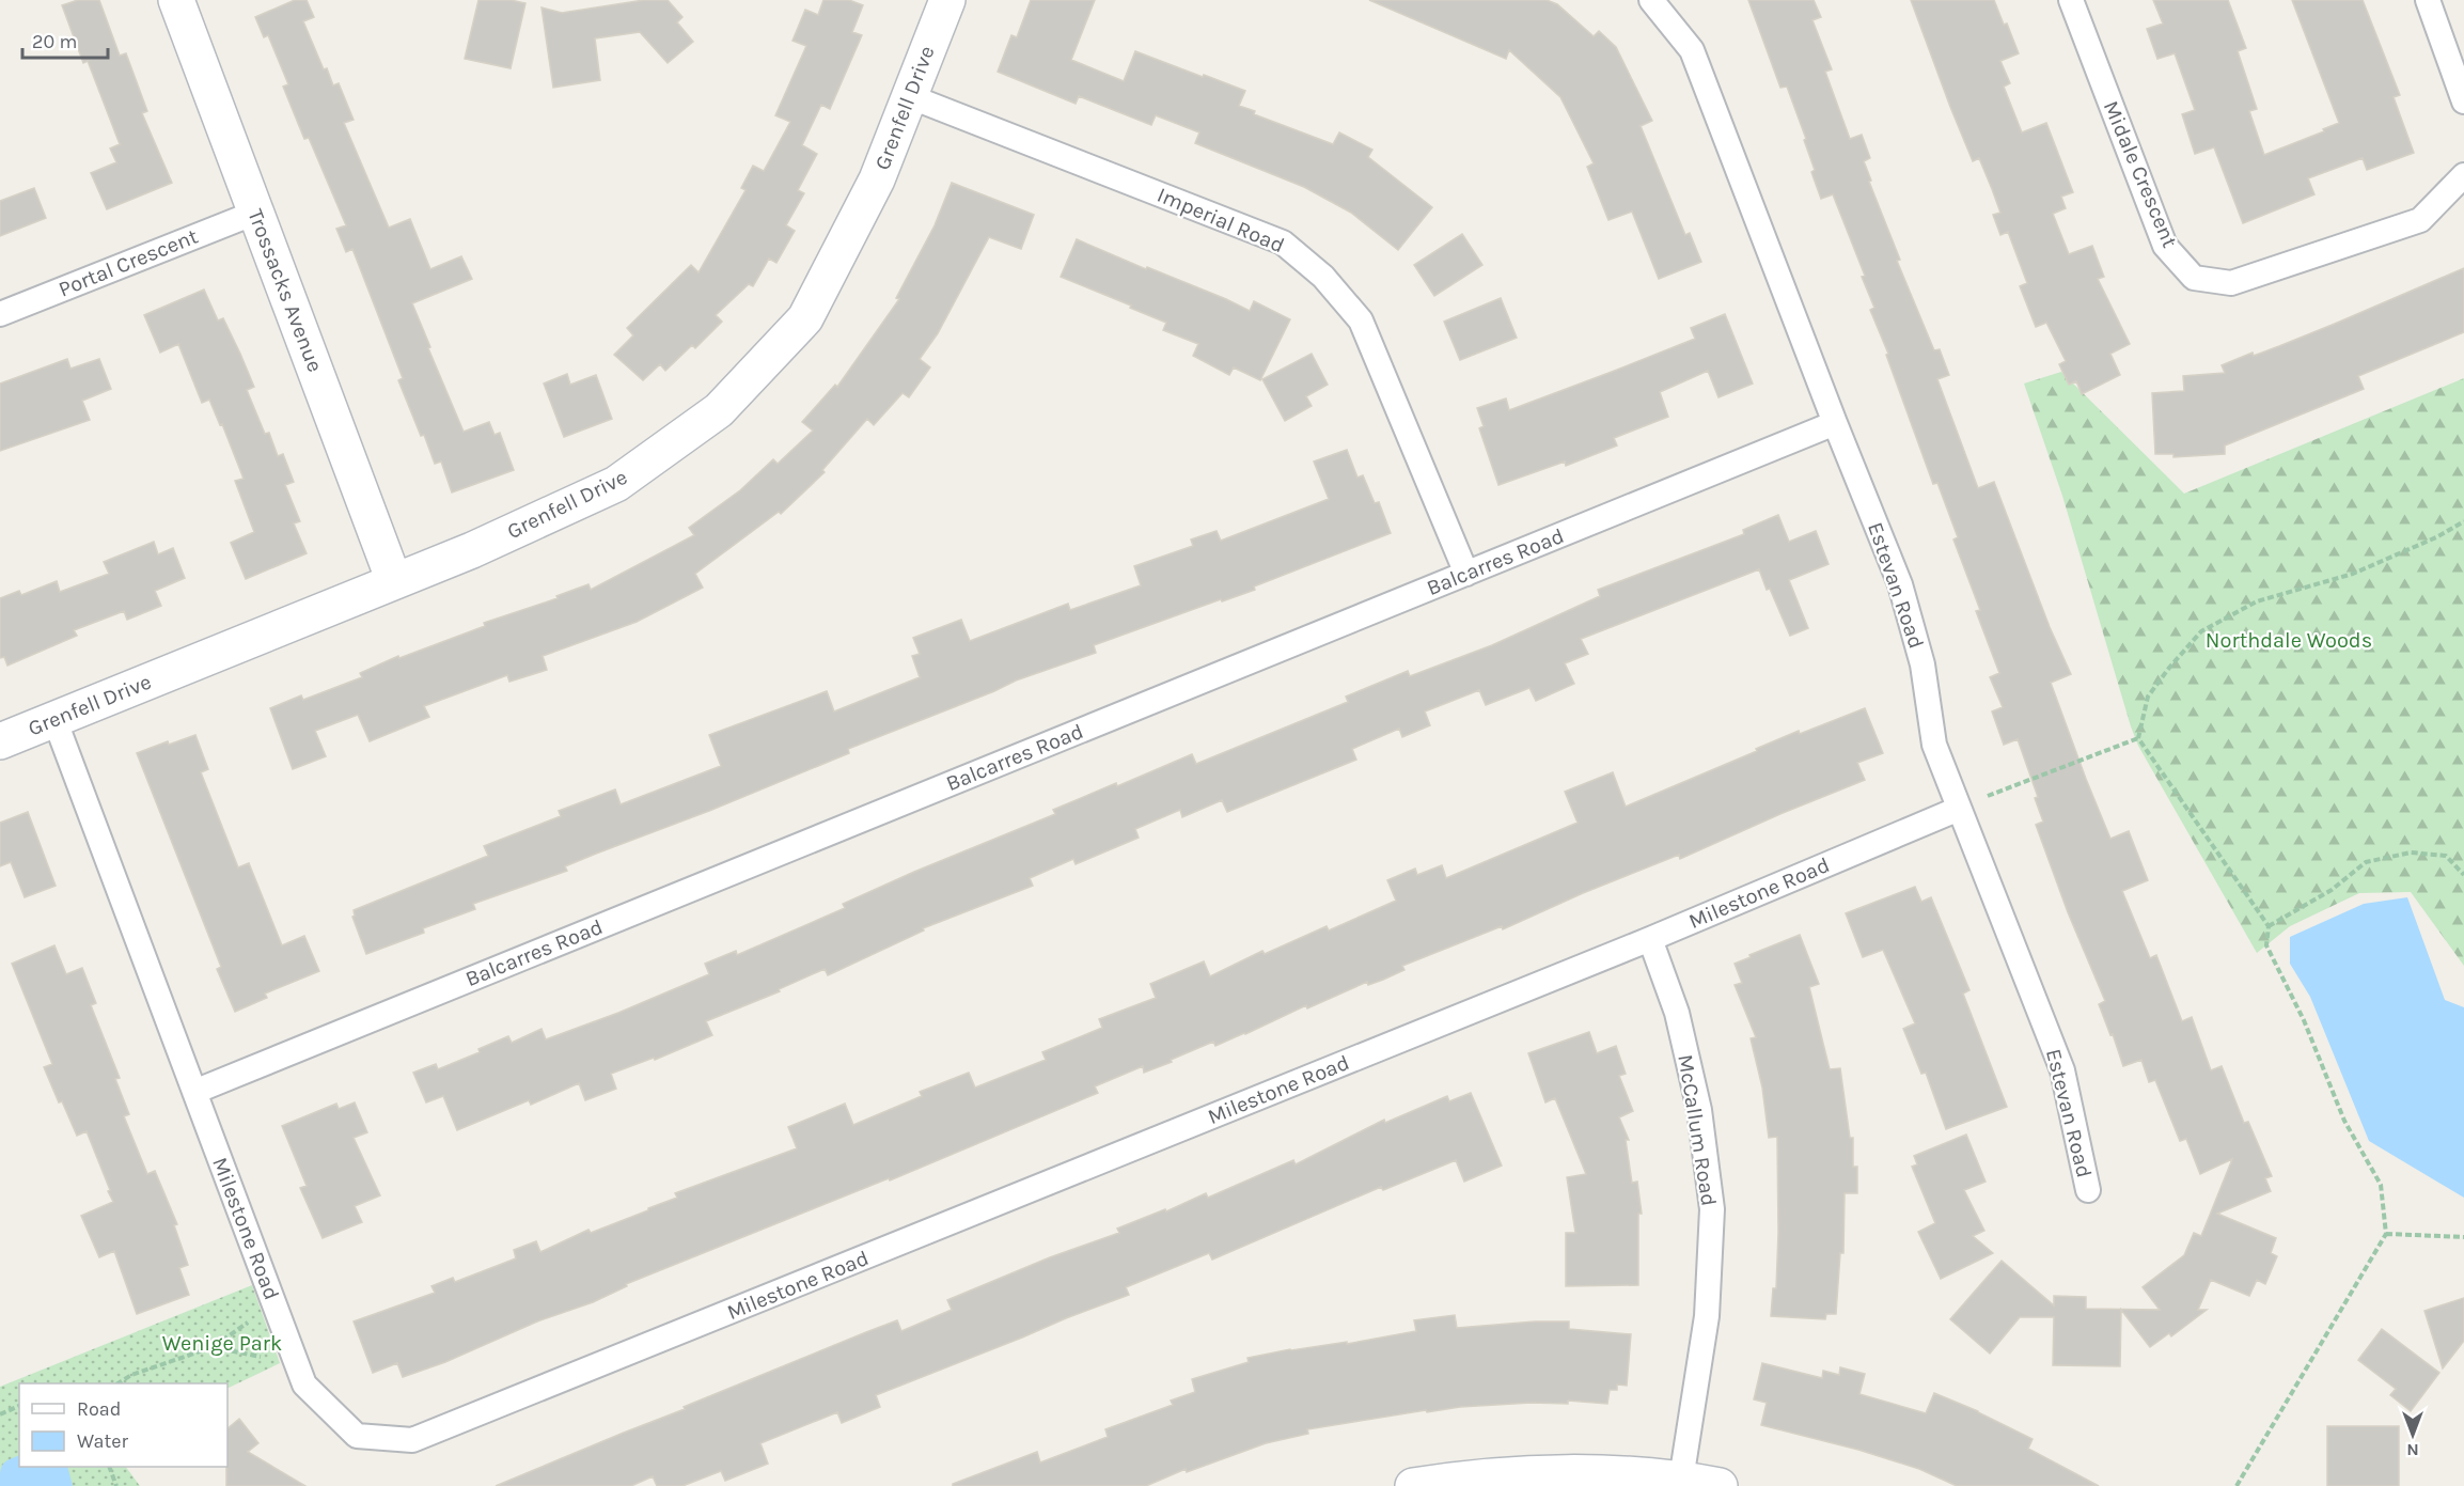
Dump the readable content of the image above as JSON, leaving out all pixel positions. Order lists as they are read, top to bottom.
{
  "streets": {
    "street": [
      "Grenfell Drive",
      "Midale Crescent",
      "Imperial Road",
      "Portal Crescent",
      "Trossacks Avenue",
      "Balcarres Road",
      "Estevan Road",
      "Milestone Road",
      "McCallum Road"
    ]
  },
  "crossings": [
    ["Grenfell Drive", "Imperial Road"],
    ["Grenfell Drive", "Trossacks Avenue"],
    ["Grenfell Drive", "Milestone Road"],
    ["Imperial Road", "Balcarres Road"],
    ["Portal Crescent", "Trossacks Avenue"],
    ["Balcarres Road", "Estevan Road"],
    ["Balcarres Road", "Milestone Road"],
    ["Estevan Road", "Milestone Road"],
    ["Milestone Road", "McCallum Road"]
  ],
  "parks": ["Northdale Woods", "Wenige Park"],
  "legend": ["Road", "Water"],
  "scale_bar": "20 m",
  "north": "bottom"
}
